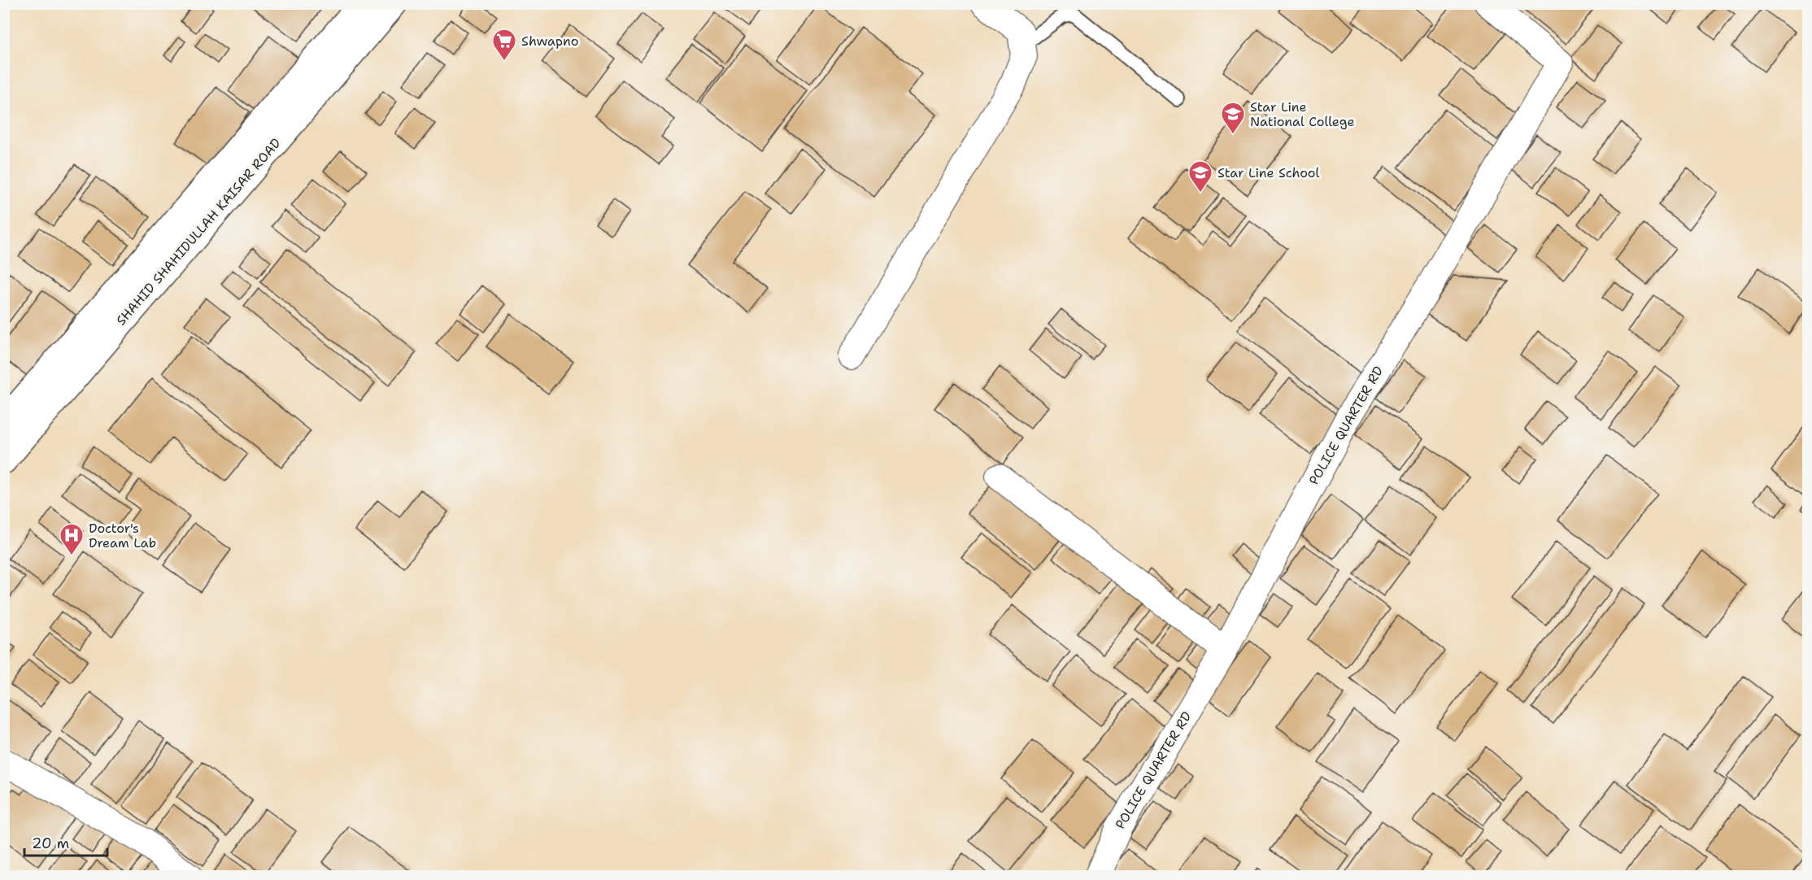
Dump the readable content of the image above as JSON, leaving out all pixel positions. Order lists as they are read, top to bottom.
{
  "streets": {
    "main road": ["SHAHID SHAHIDULLAH KAISAR ROAD"],
    "street": ["POLICE QUARTER RD"]
  },
  "places": {
    "supermarket": ["Shwapno"],
    "school or university": ["Star Line National College", "Star Line School"],
    "hospital": ["Doctor's Dream Lab"]
  },
  "scale_bar": "20 m"
}
